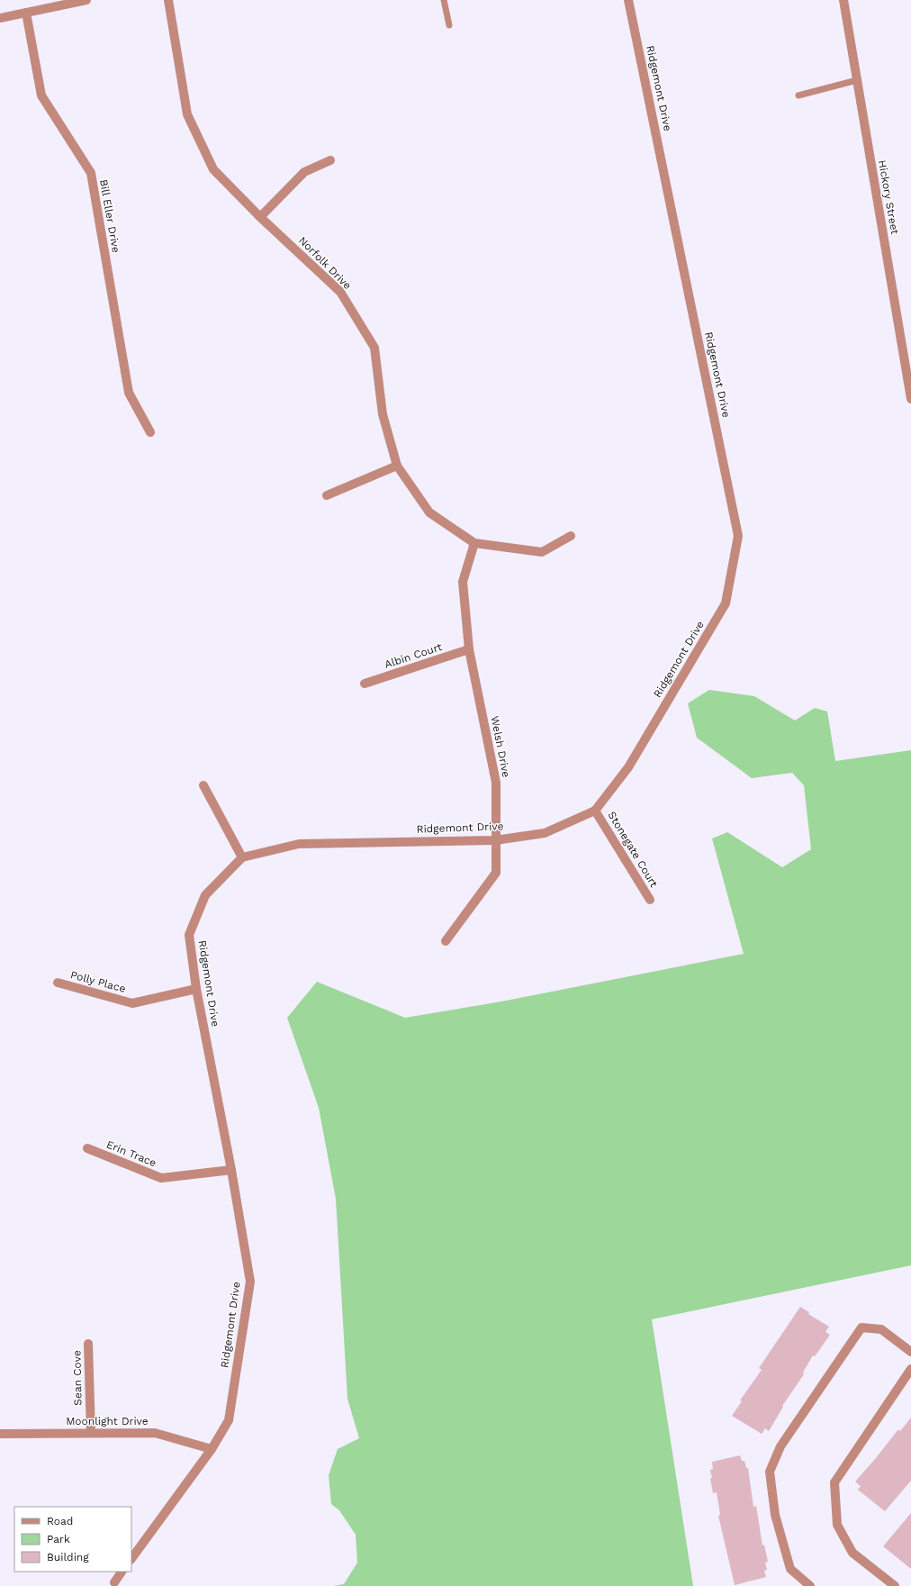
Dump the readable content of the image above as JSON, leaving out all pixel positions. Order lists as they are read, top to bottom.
{
  "streets": {
    "street": [
      "Ridgemont Drive",
      "Hickory Street",
      "Bill Eller Drive",
      "Norfolk Drive",
      "Albin Court",
      "Welsh Drive",
      "Stonegate Court",
      "Polly Place",
      "Erin Trace",
      "Sean Cove",
      "Moonlight Drive"
    ]
  },
  "crossings": [
    ["Ridgemont Drive", "Welsh Drive"],
    ["Ridgemont Drive", "Stonegate Court"],
    ["Ridgemont Drive", "Polly Place"],
    ["Ridgemont Drive", "Erin Trace"],
    ["Ridgemont Drive", "Moonlight Drive"],
    ["Norfolk Drive", "Welsh Drive"],
    ["Albin Court", "Welsh Drive"],
    ["Sean Cove", "Moonlight Drive"]
  ],
  "legend": ["Road", "Park", "Building"]
}
